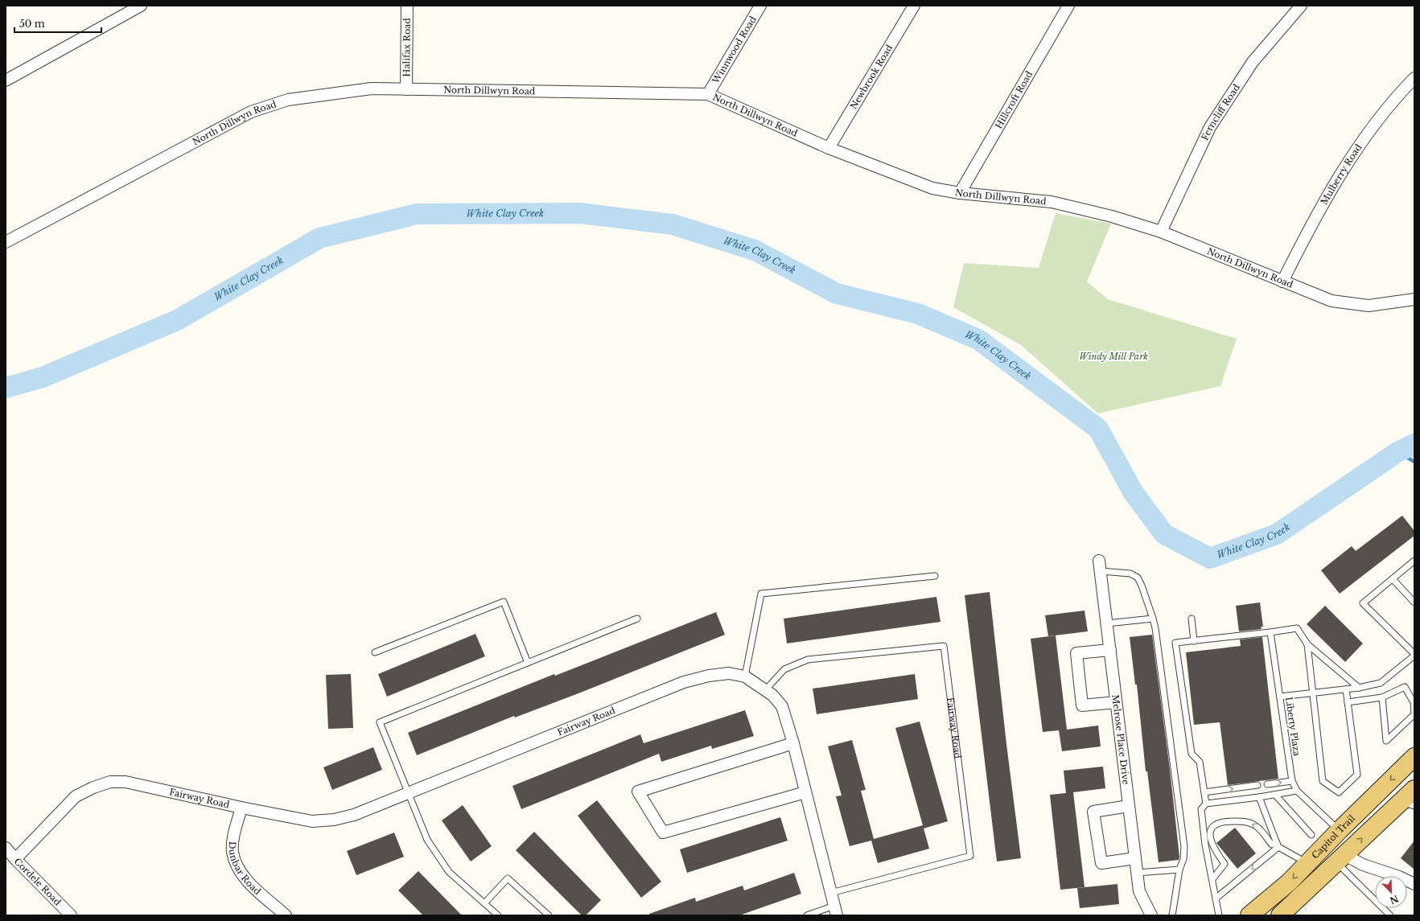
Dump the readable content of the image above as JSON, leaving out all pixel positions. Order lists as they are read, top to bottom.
{
  "streets": {
    "main road": ["Capitol Trail"],
    "street": [
      "Halifax Road",
      "Winnwood Road",
      "Newbrook Road",
      "North Dillwyn Road",
      "Hillcroft Road",
      "Ferncliff Road",
      "Mulberry Road",
      "Fairway Road",
      "Melrose Place Drive",
      "Dunbar Road",
      "Cordele Road"
    ],
    "lane": ["Liberty Plaza"]
  },
  "crossings": [
    ["Halifax Road", "North Dillwyn Road"],
    ["Winnwood Road", "North Dillwyn Road"],
    ["Newbrook Road", "North Dillwyn Road"],
    ["North Dillwyn Road", "Hillcroft Road"],
    ["North Dillwyn Road", "Ferncliff Road"],
    ["North Dillwyn Road", "Mulberry Road"],
    ["Fairway Road", "Dunbar Road"],
    ["Fairway Road", "Cordele Road"],
    ["Liberty Plaza", "Capitol Trail"]
  ],
  "water": ["White Clay Creek"],
  "parks": ["Windy Mill Park"],
  "scale_bar": "50 m",
  "north": "bottom right"
}
